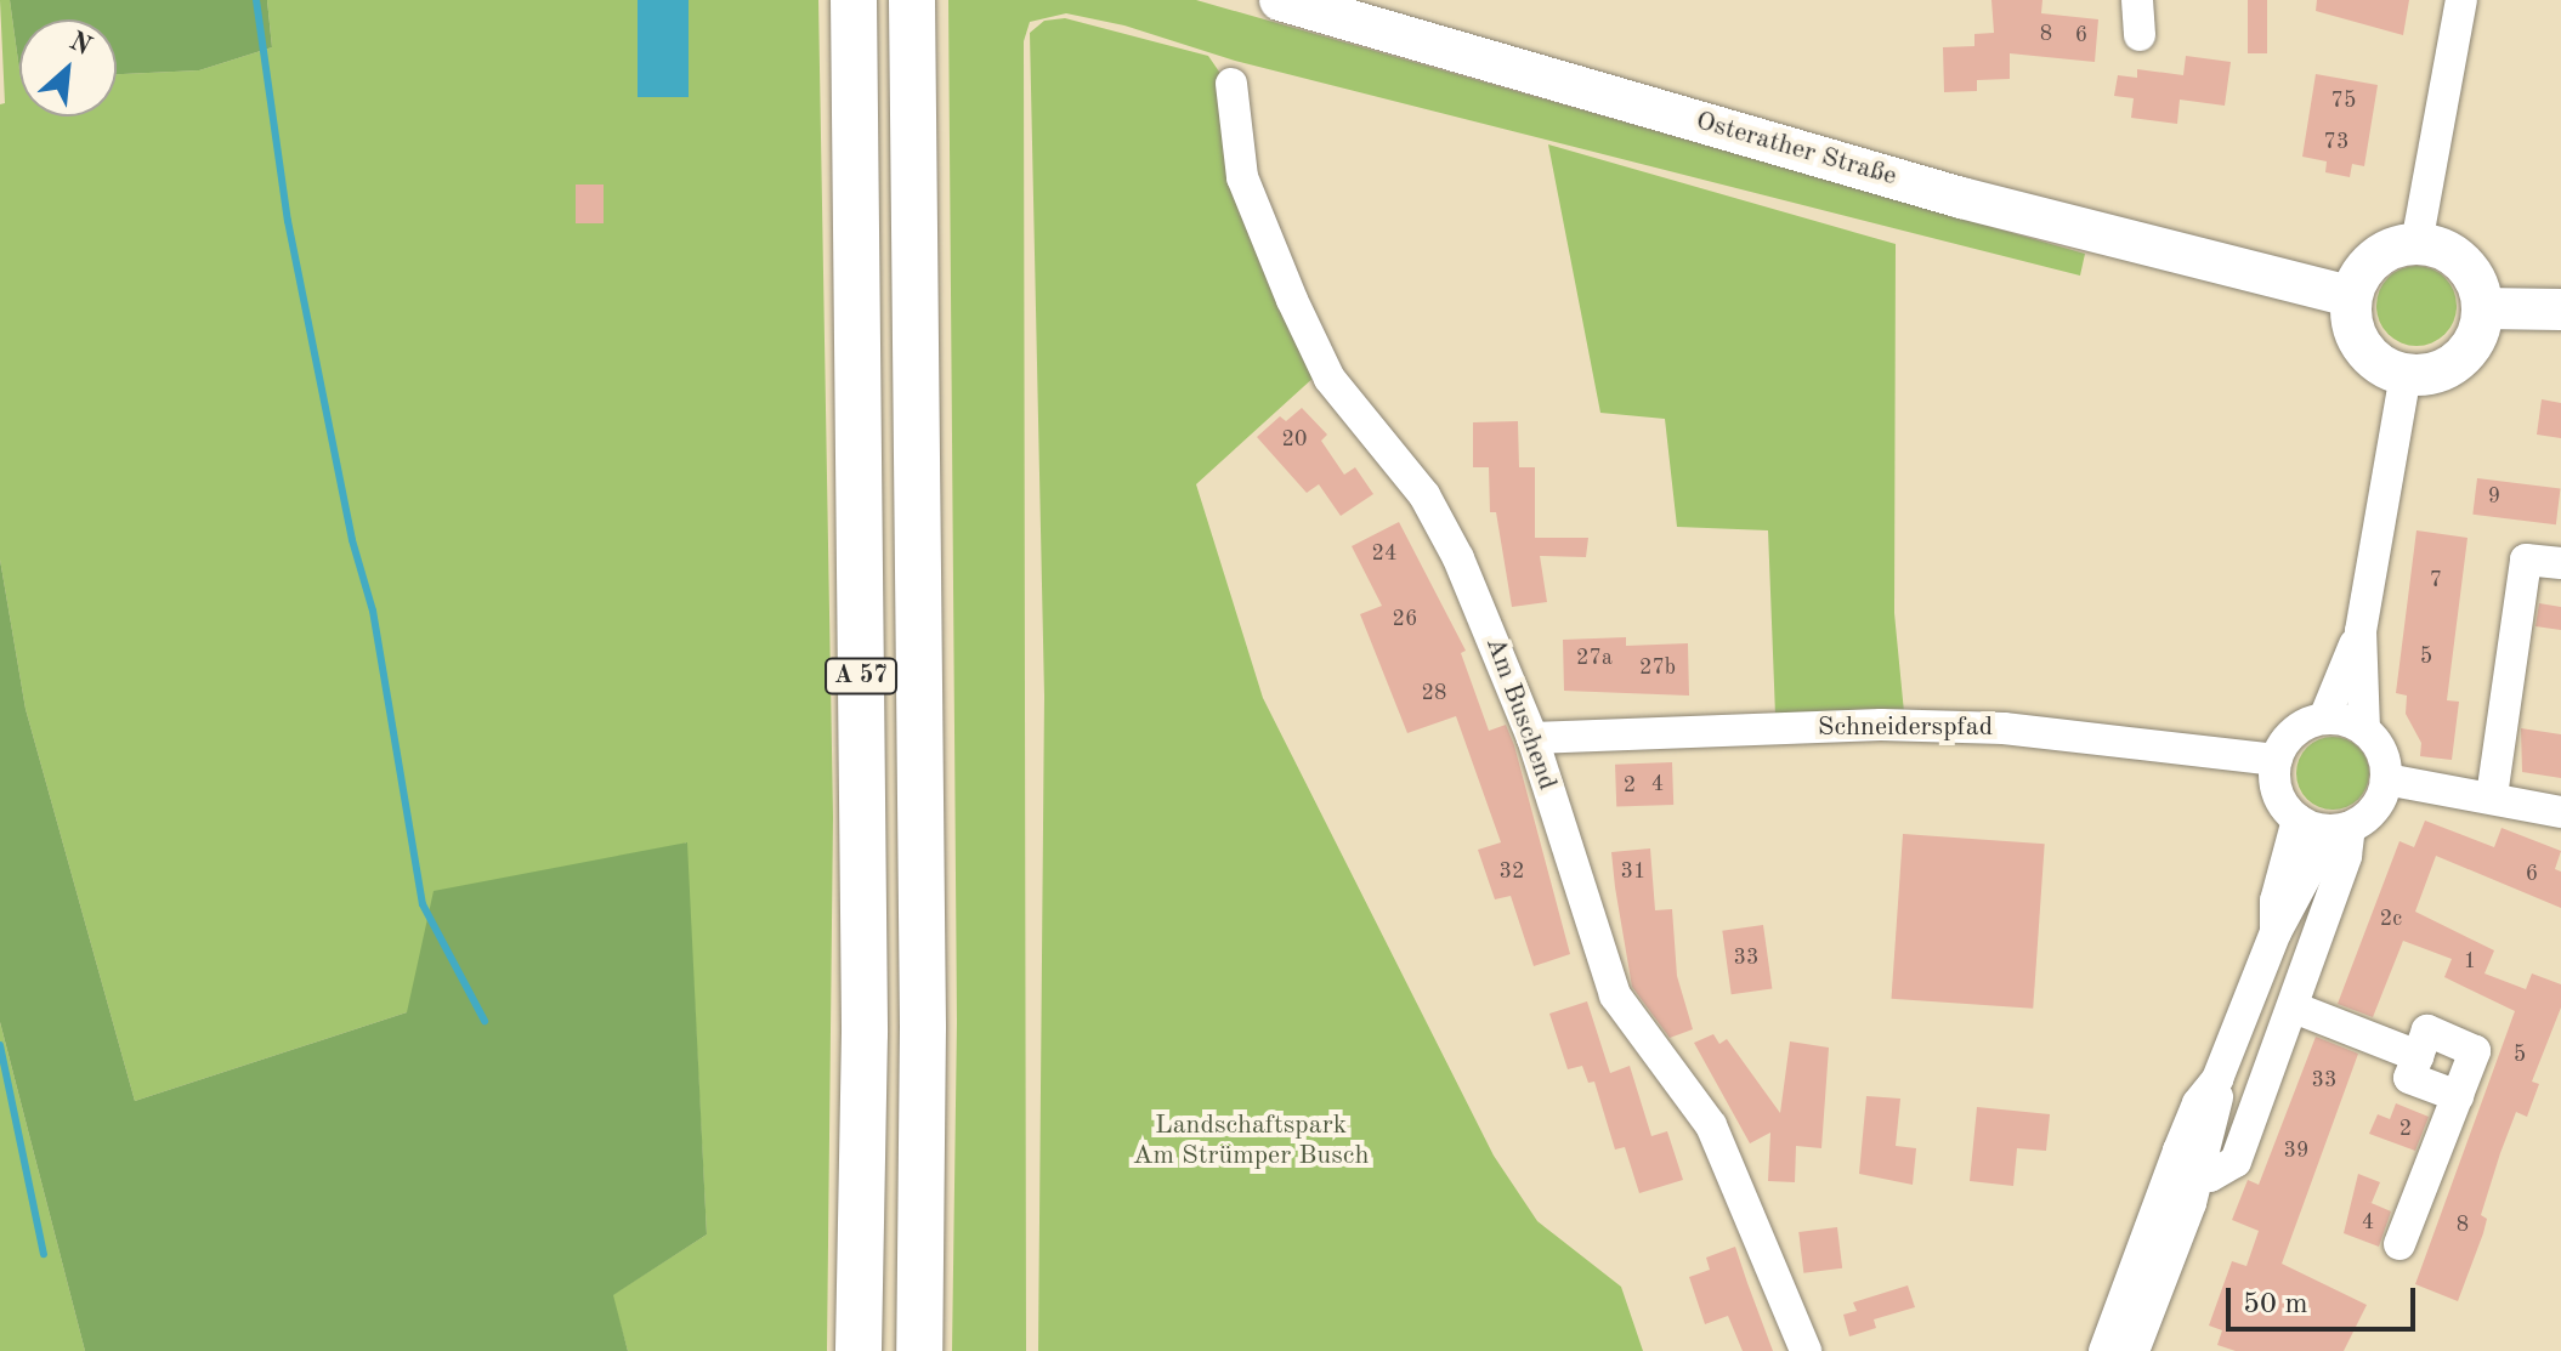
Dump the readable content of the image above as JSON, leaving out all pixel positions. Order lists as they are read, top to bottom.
{
  "streets": {
    "highway": ["A 57"],
    "main road": ["Osterather Straße"],
    "street": ["Am Buschend", "Schneiderspfad"]
  },
  "crossings": [
    ["Am Buschend", "Schneiderspfad"]
  ],
  "parks": ["Landschaftspark Am Strümper Busch"],
  "house_numbers": [
    "8",
    "6",
    "75",
    "73",
    "20",
    "9",
    "24",
    "7",
    "26",
    "5",
    "27a",
    "27b",
    "28",
    "4",
    "2",
    "32",
    "31",
    "6",
    "2c",
    "33",
    "1",
    "5",
    "33",
    "2",
    "39",
    "4",
    "8"
  ],
  "scale_bar": "50 m",
  "north": "top right"
}
